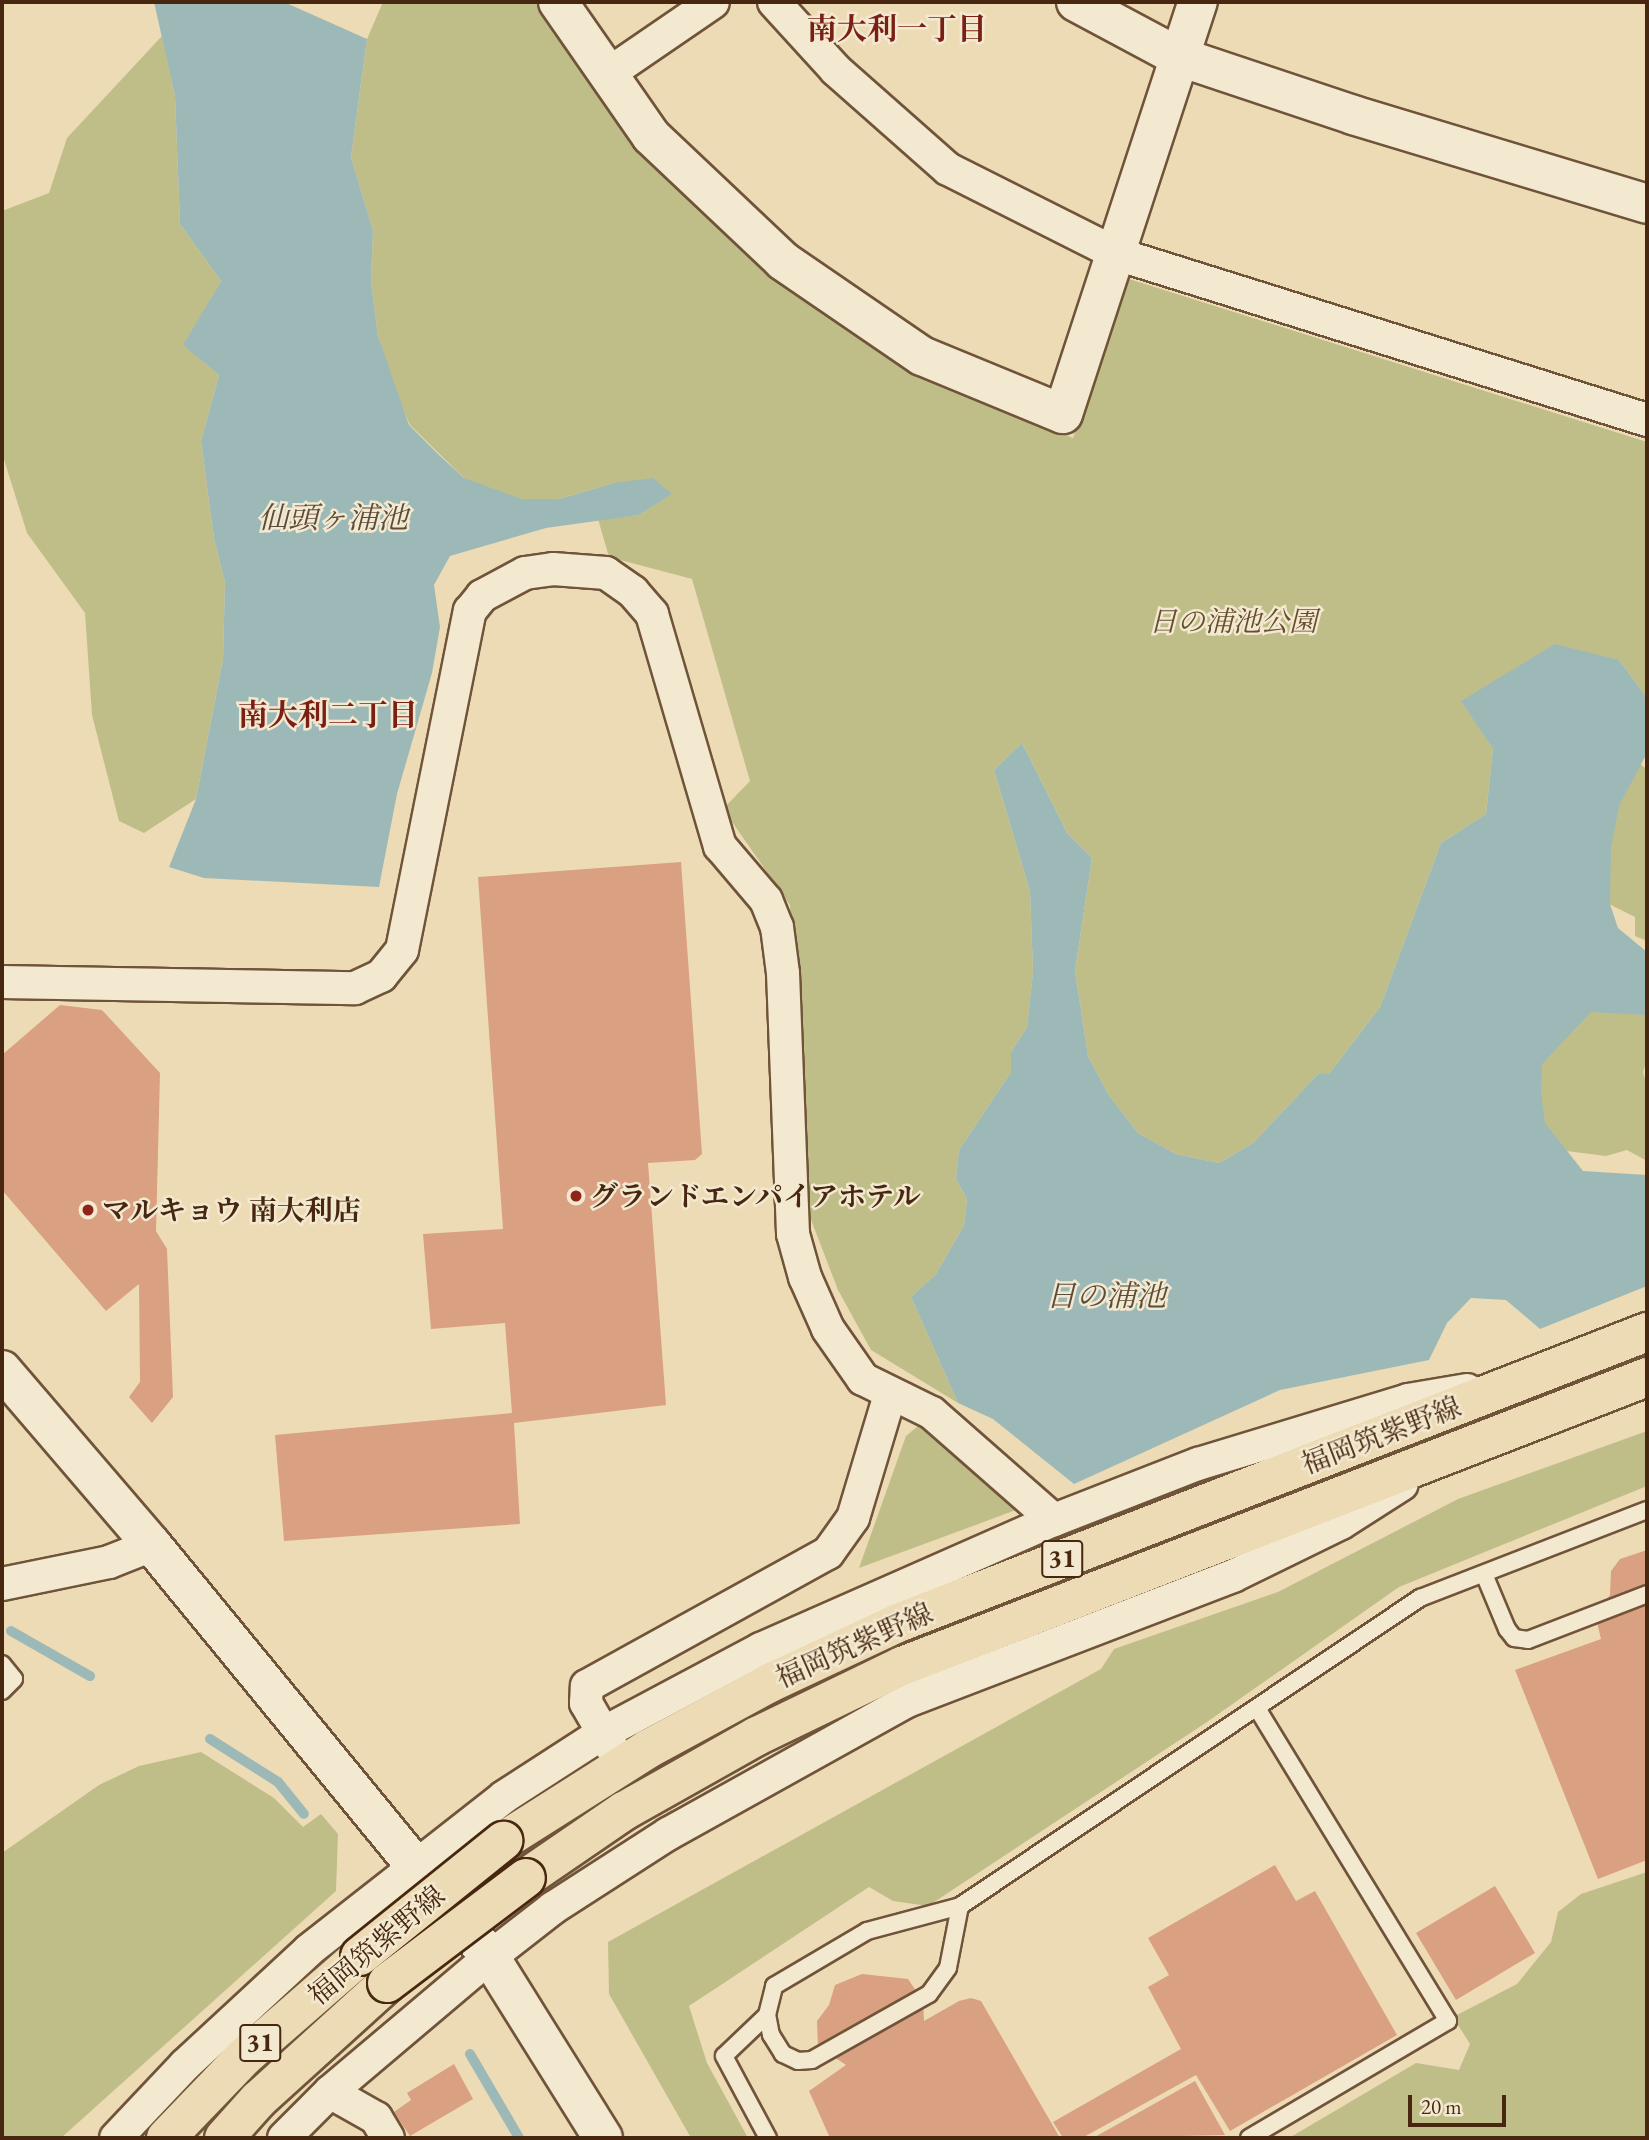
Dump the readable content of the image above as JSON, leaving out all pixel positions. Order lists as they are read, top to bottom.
{
  "streets": {
    "main road": ["福岡筑紫野線", "31"]
  },
  "districts": ["南大利一丁目", "南大利二丁目"],
  "water": ["仙頭ヶ浦池", "日の浦池"],
  "parks": ["日の浦池公園"],
  "places": ["グランドエンパイアホテル", "マルキョウ 南大利店"],
  "scale_bar": "20 m"
}
